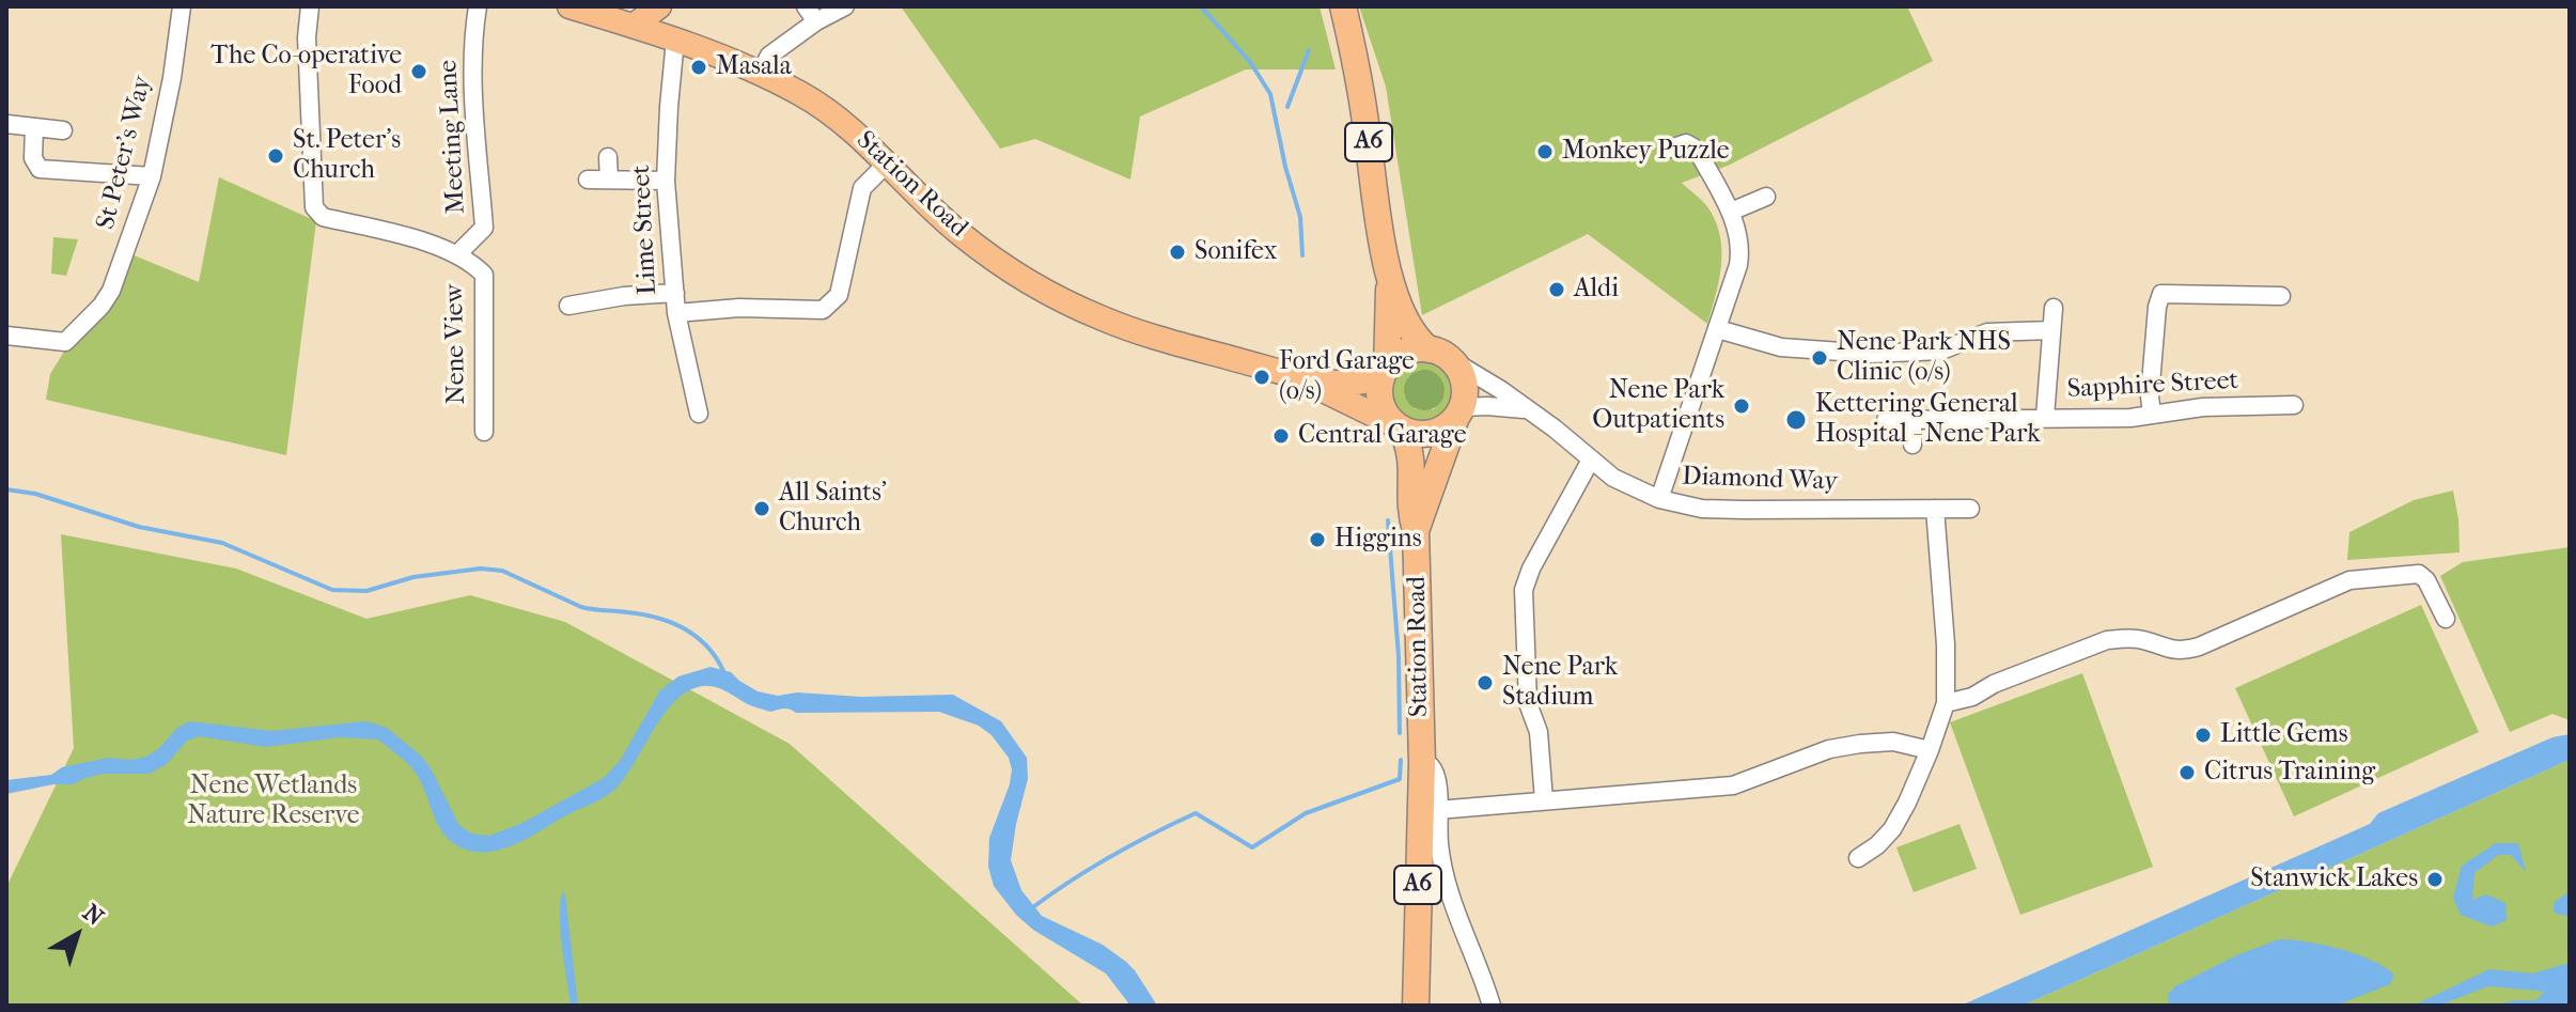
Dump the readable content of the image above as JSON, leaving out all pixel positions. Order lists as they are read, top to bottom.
{
  "streets": {
    "highway": ["A6", "Station Road"],
    "street": [
      "Meeting Lane",
      "St Peter's Way",
      "Lime Street",
      "Nene View",
      "Sapphire Street",
      "Diamond Way"
    ]
  },
  "crossings": [
    ["Meeting Lane", "Nene View"],
    ["A6", "Station Road"],
    ["A6", "Diamond Way"],
    ["Station Road", "Lime Street"],
    ["Station Road", "Diamond Way"]
  ],
  "parks": ["Nene Wetlands Nature Reserve"],
  "places": [
    "Masala",
    "The Co-operative Food",
    "Monkey Puzzle",
    "St. Peter's Church",
    "Sonifex",
    "Aldi",
    "Nene Park NHS Clinic (o/s)",
    "Ford Garage (o/s)",
    "Nene Park Outpatients",
    "Kettering General Hospital - Nene Park",
    "Central Garage",
    "All Saints' Church",
    "Higgins",
    "Nene Park Stadium",
    "Little Gems",
    "Citrus Training",
    "Stanwick Lakes"
  ],
  "north": "top right"
}
